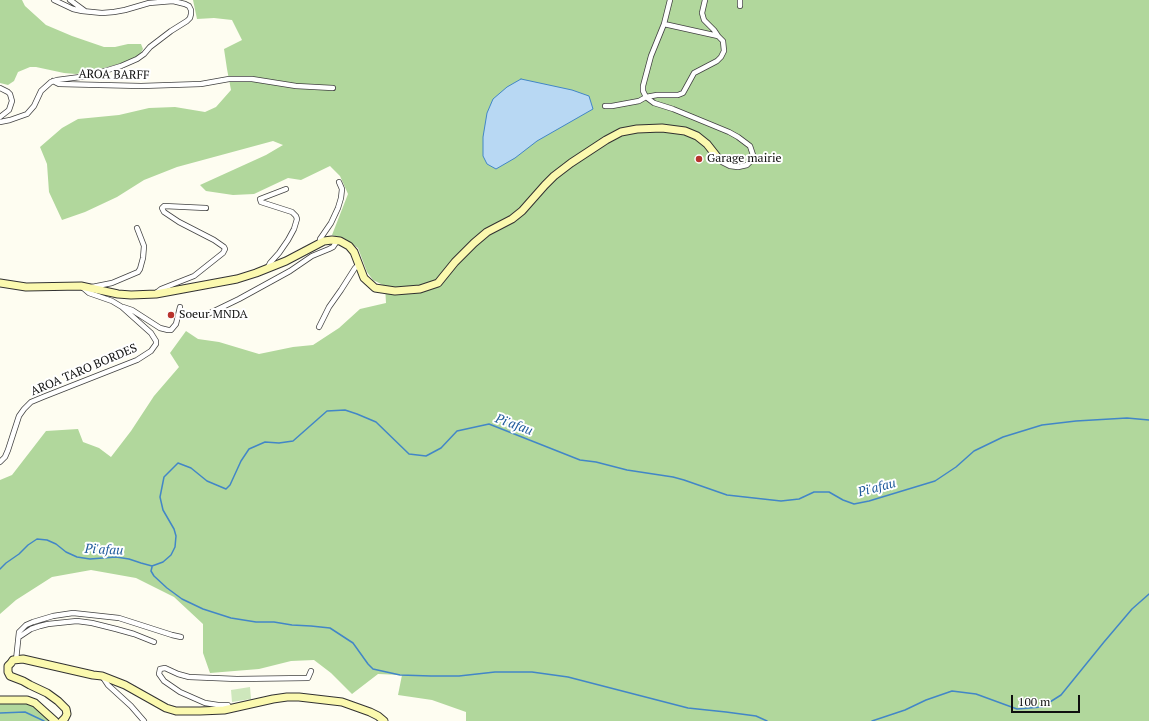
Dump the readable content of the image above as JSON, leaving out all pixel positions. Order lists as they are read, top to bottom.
{
  "streets": {
    "street": ["AROA BARFF", "AROA TARO BORDES"]
  },
  "water": ["Pi'afau"],
  "places": ["Garage mairie", "Soeur MNDA"],
  "scale_bar": "100 m"
}
